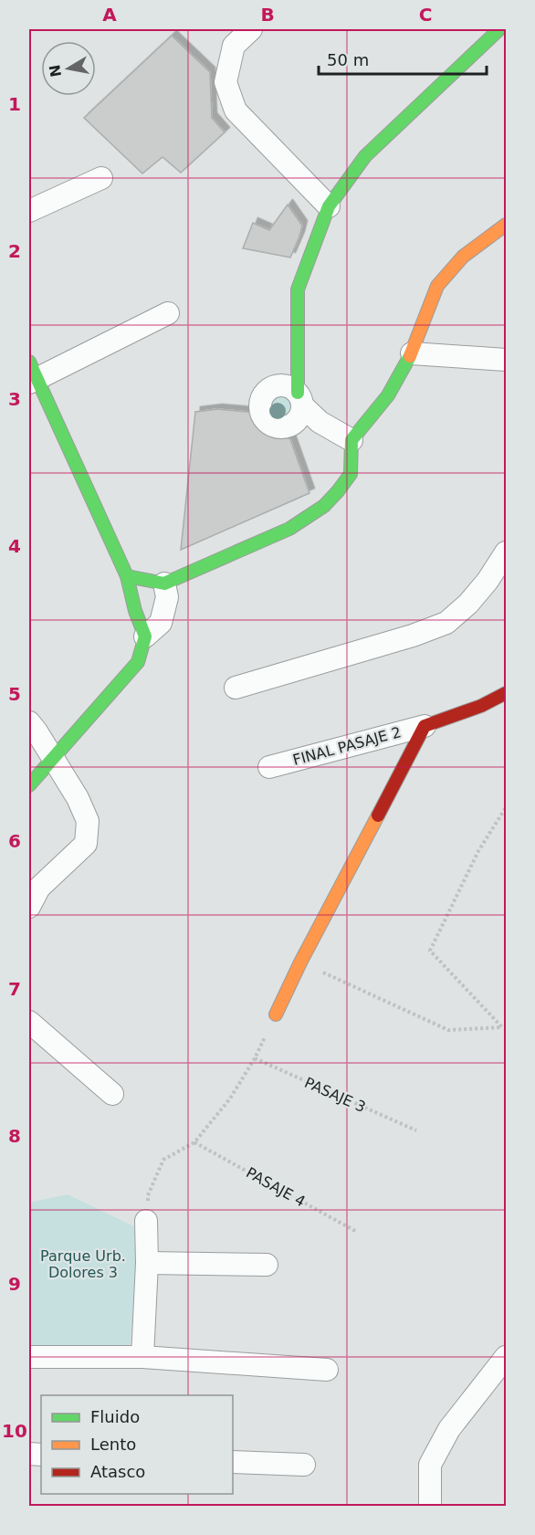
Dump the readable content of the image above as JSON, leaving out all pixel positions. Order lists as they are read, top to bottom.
{
  "streets": {
    "street": ["FINAL PASAJE 2"],
    "path": ["PASAJE 3", "PASAJE 4"]
  },
  "parks": ["Parque Urb. Dolores 3"],
  "legend": ["Fluido", "Lento", "Atasco"],
  "scale_bar": "50 m",
  "north": "left",
  "grid": {
    "columns": ["A", "B", "C"],
    "rows": [
      "1",
      "2",
      "3",
      "4",
      "5",
      "6",
      "7",
      "8",
      "9",
      "10"
    ]
  }
}
